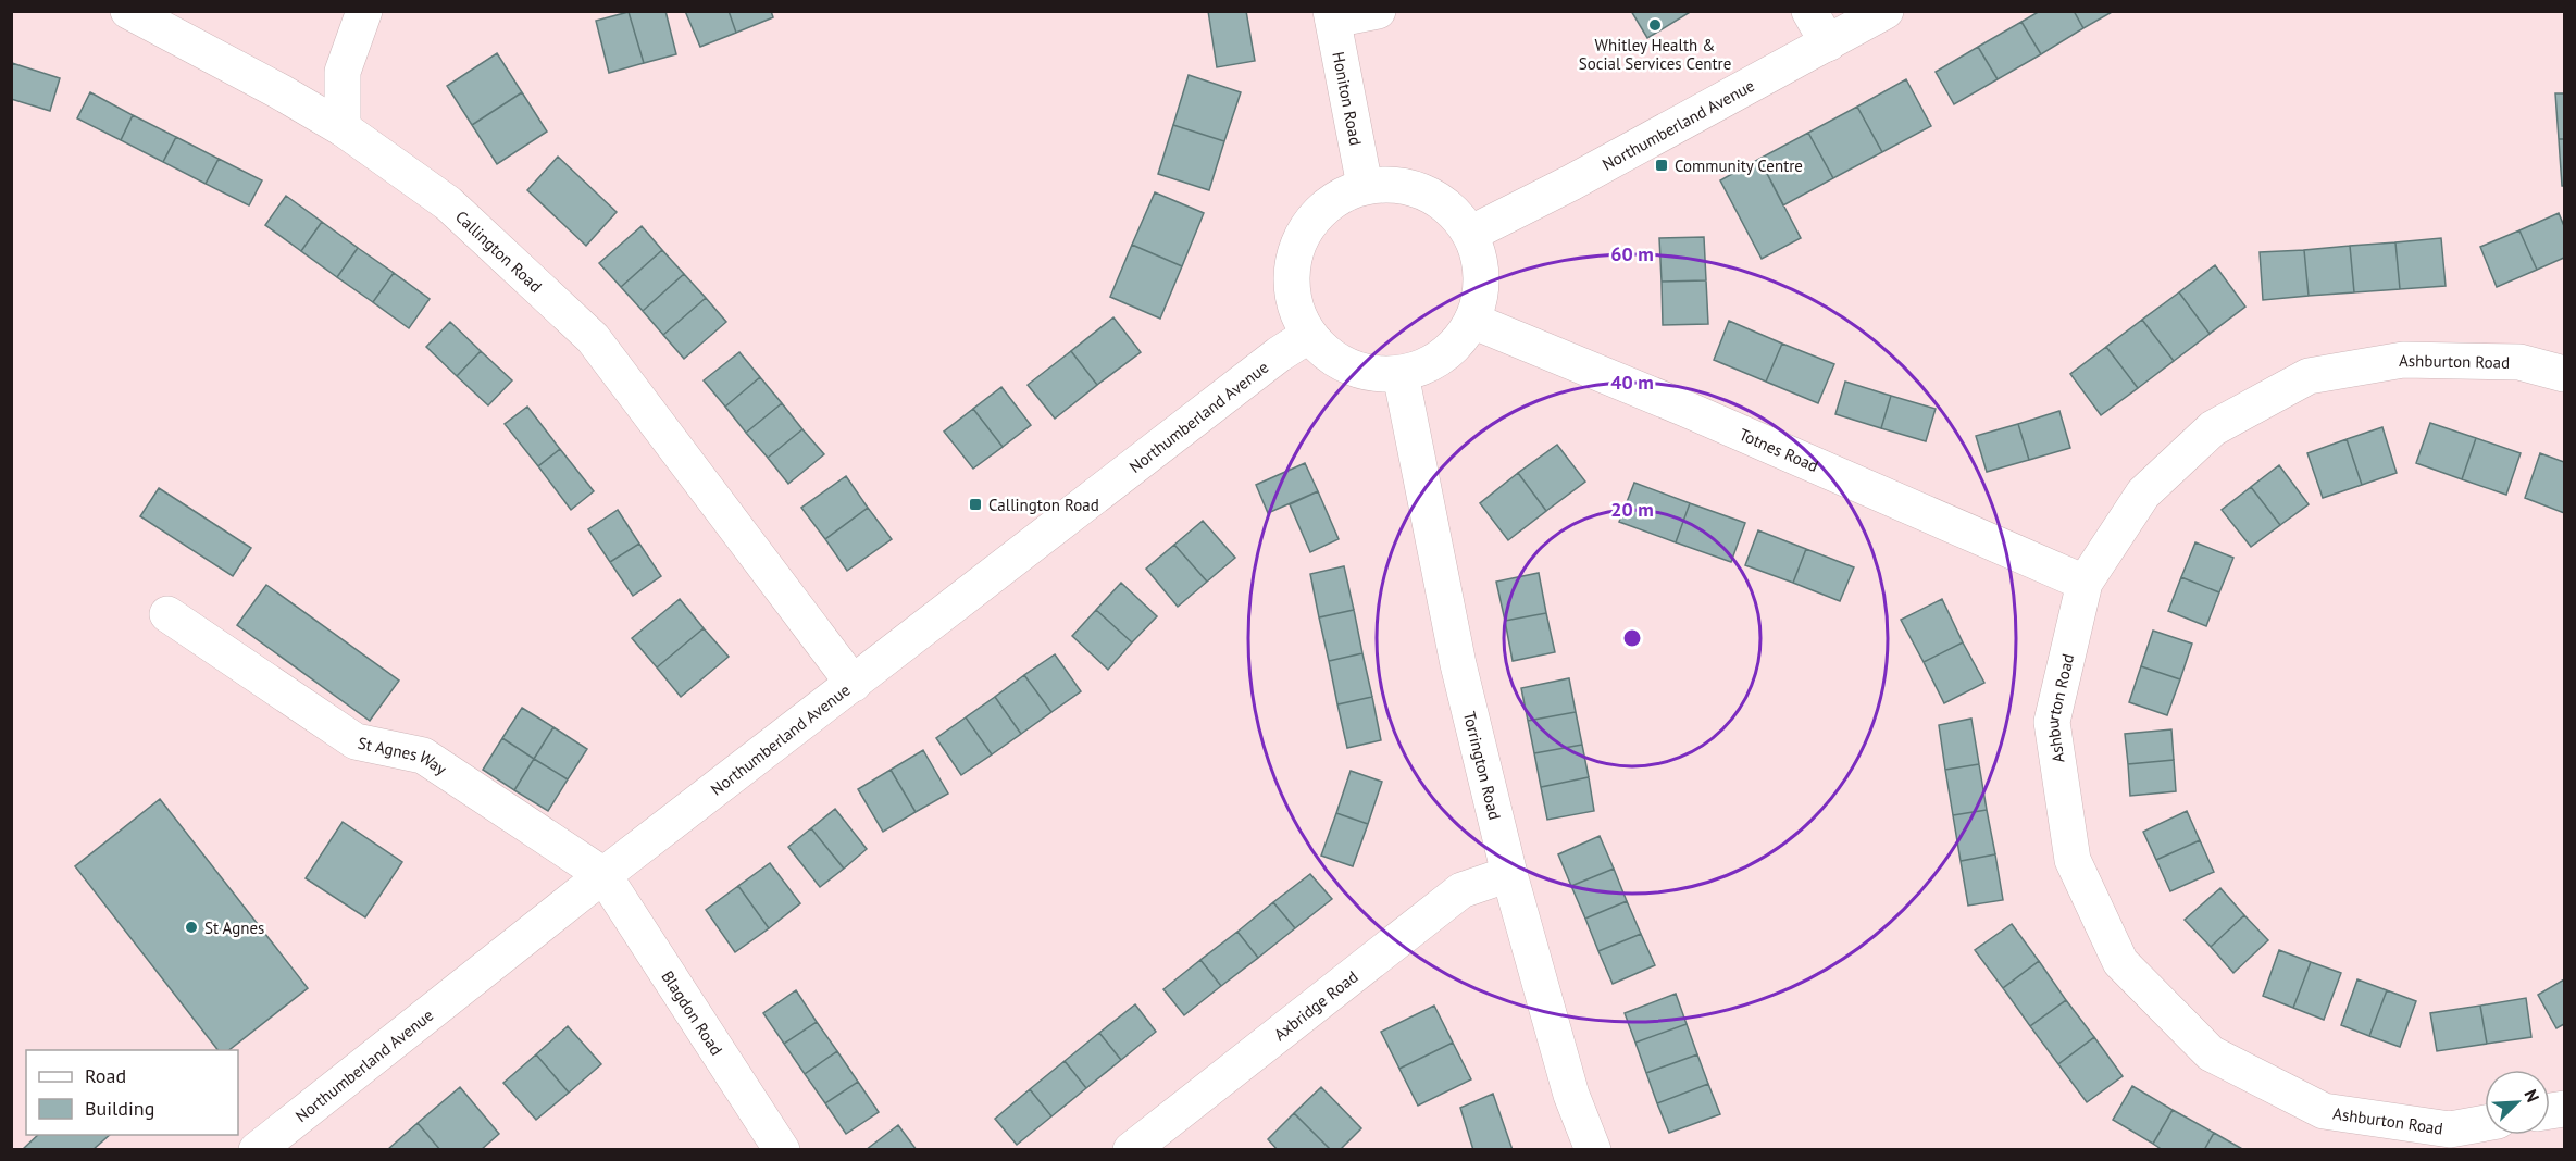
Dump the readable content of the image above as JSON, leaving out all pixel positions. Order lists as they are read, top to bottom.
{
  "streets": {
    "street": [
      "Honiton Road",
      "Northumberland Avenue",
      "Callington Road",
      "Ashburton Road",
      "Totnes Road",
      "St Agnes Way",
      "Torrington Road",
      "Axbridge Road",
      "Blagdon Road"
    ]
  },
  "crossings": [
    ["Honiton Road", "Northumberland Avenue"],
    ["Honiton Road", "Totnes Road"],
    ["Honiton Road", "Torrington Road"],
    ["Northumberland Avenue", "Callington Road"],
    ["Northumberland Avenue", "Totnes Road"],
    ["Northumberland Avenue", "St Agnes Way"],
    ["Northumberland Avenue", "Torrington Road"],
    ["Northumberland Avenue", "Blagdon Road"],
    ["Ashburton Road", "Totnes Road"],
    ["Totnes Road", "Torrington Road"],
    ["St Agnes Way", "Blagdon Road"],
    ["Torrington Road", "Axbridge Road"]
  ],
  "places": {
    "other": ["Whitley Health & Social Services Centre", "St Agnes"],
    "transit": ["Community Centre", "Callington Road"]
  },
  "legend": ["Road", "Building"],
  "north": "top right",
  "rings": ["60 m", "40 m", "20 m"]
}
